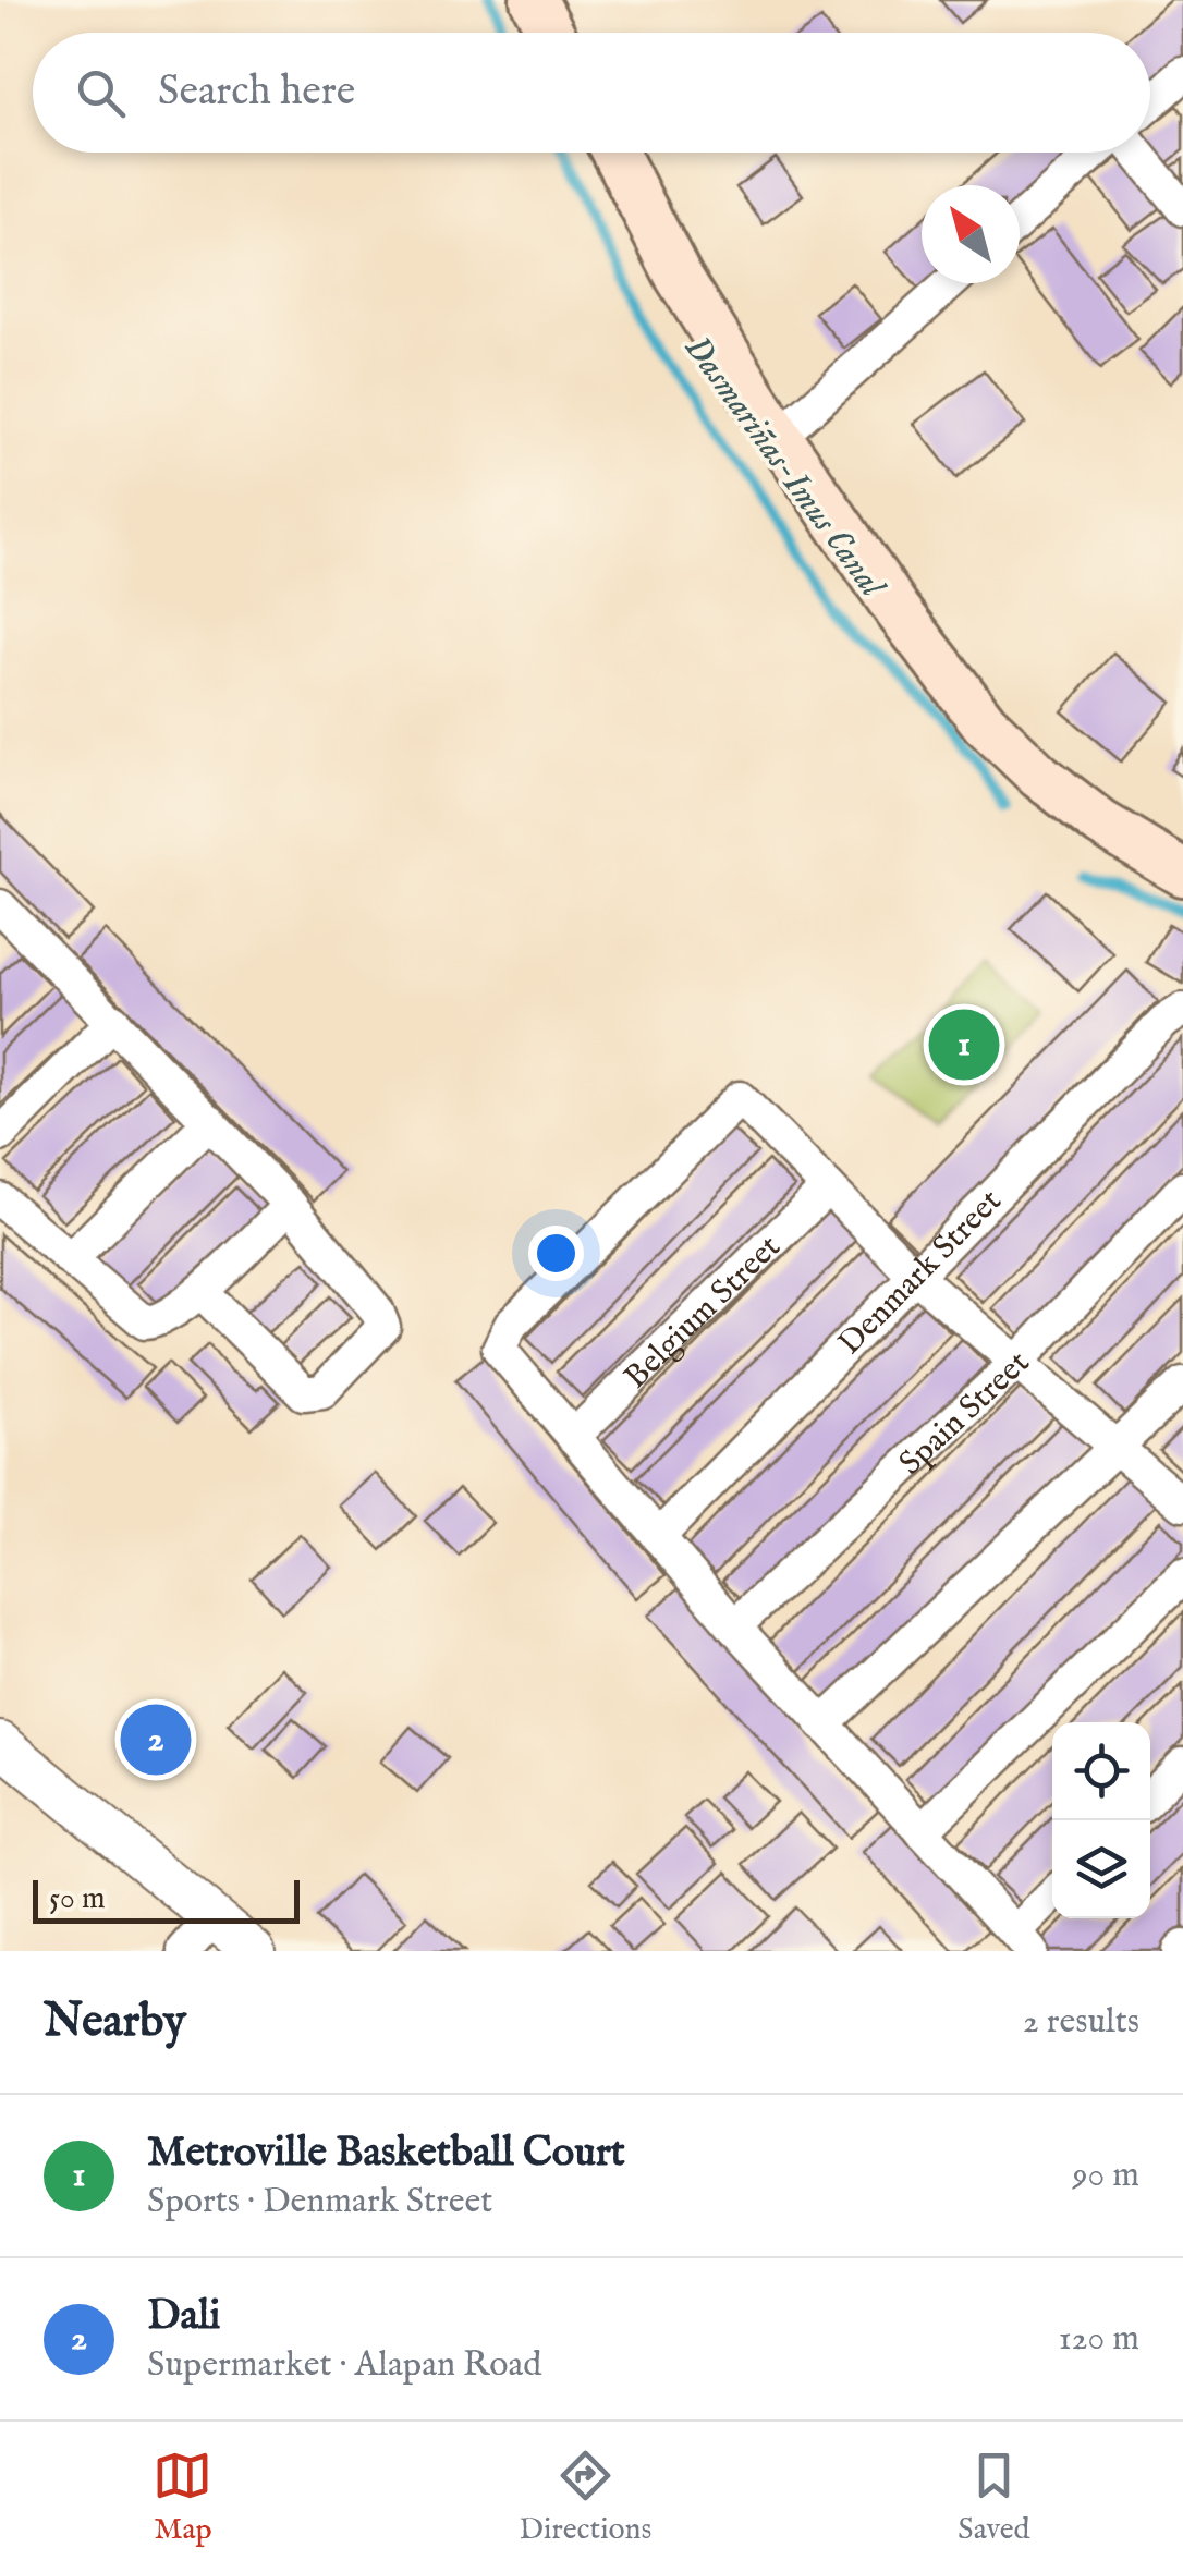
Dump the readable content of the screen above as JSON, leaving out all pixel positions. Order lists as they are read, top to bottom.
{
  "streets": {
    "street": ["Denmark Street", "Belgium Street", "Spain Street"]
  },
  "water": ["Dasmariñas-Imus Canal"],
  "scale_bar": "50 m",
  "north": "top left",
  "page": {
    "search": "Search here",
    "pins": ["1", "2"],
    "scale": "50 m",
    "heading": ["Nearby", "2 results"],
    "list": [
      {
        "mark": "1",
        "name": "Metroville Basketball Court",
        "note": "Sports · Denmark Street",
        "value": "90 m"
      },
      {
        "mark": "2",
        "name": "Dali",
        "note": "Supermarket · Alapan Road",
        "value": "120 m"
      }
    ],
    "nav": ["Map", "Directions", "Saved"]
  }
}
